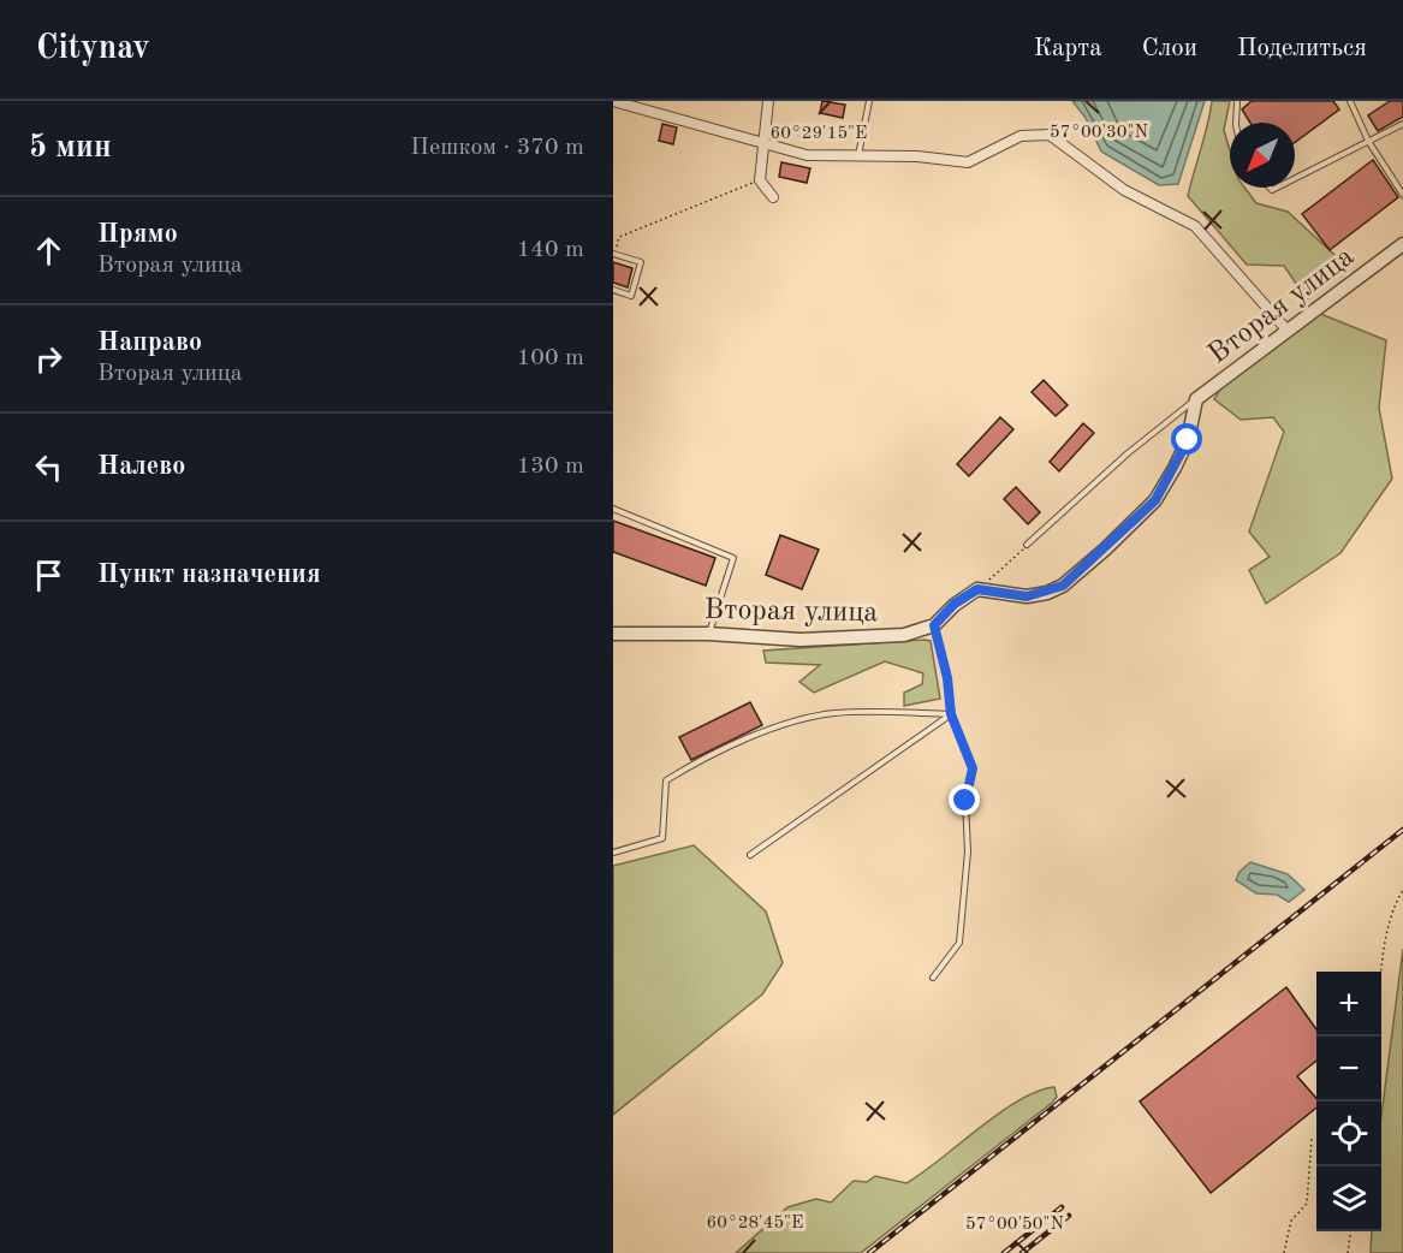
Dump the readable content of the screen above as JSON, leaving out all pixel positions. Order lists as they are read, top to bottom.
{
  "streets": {
    "street": ["Вторая улица"]
  },
  "north": "bottom left",
  "page": {
    "header": "Citynav",
    "nav": ["Карта", "Слои", "Поделиться"],
    "heading": ["5 мин", "Пешком · 370 m"],
    "list": [
      ["Прямо", "Вторая улица", "140 m"],
      ["Направо", "Вторая улица", "100 m"],
      ["Налево", "130 m"],
      "Пункт назначения"
    ],
    "map_buttons": ["+", "−"]
  },
  "coordinates": [
    "57°00'30\"N",
    "60°29'15\"E",
    "60°28'45\"E",
    "57°00'50\"N"
  ]
}
